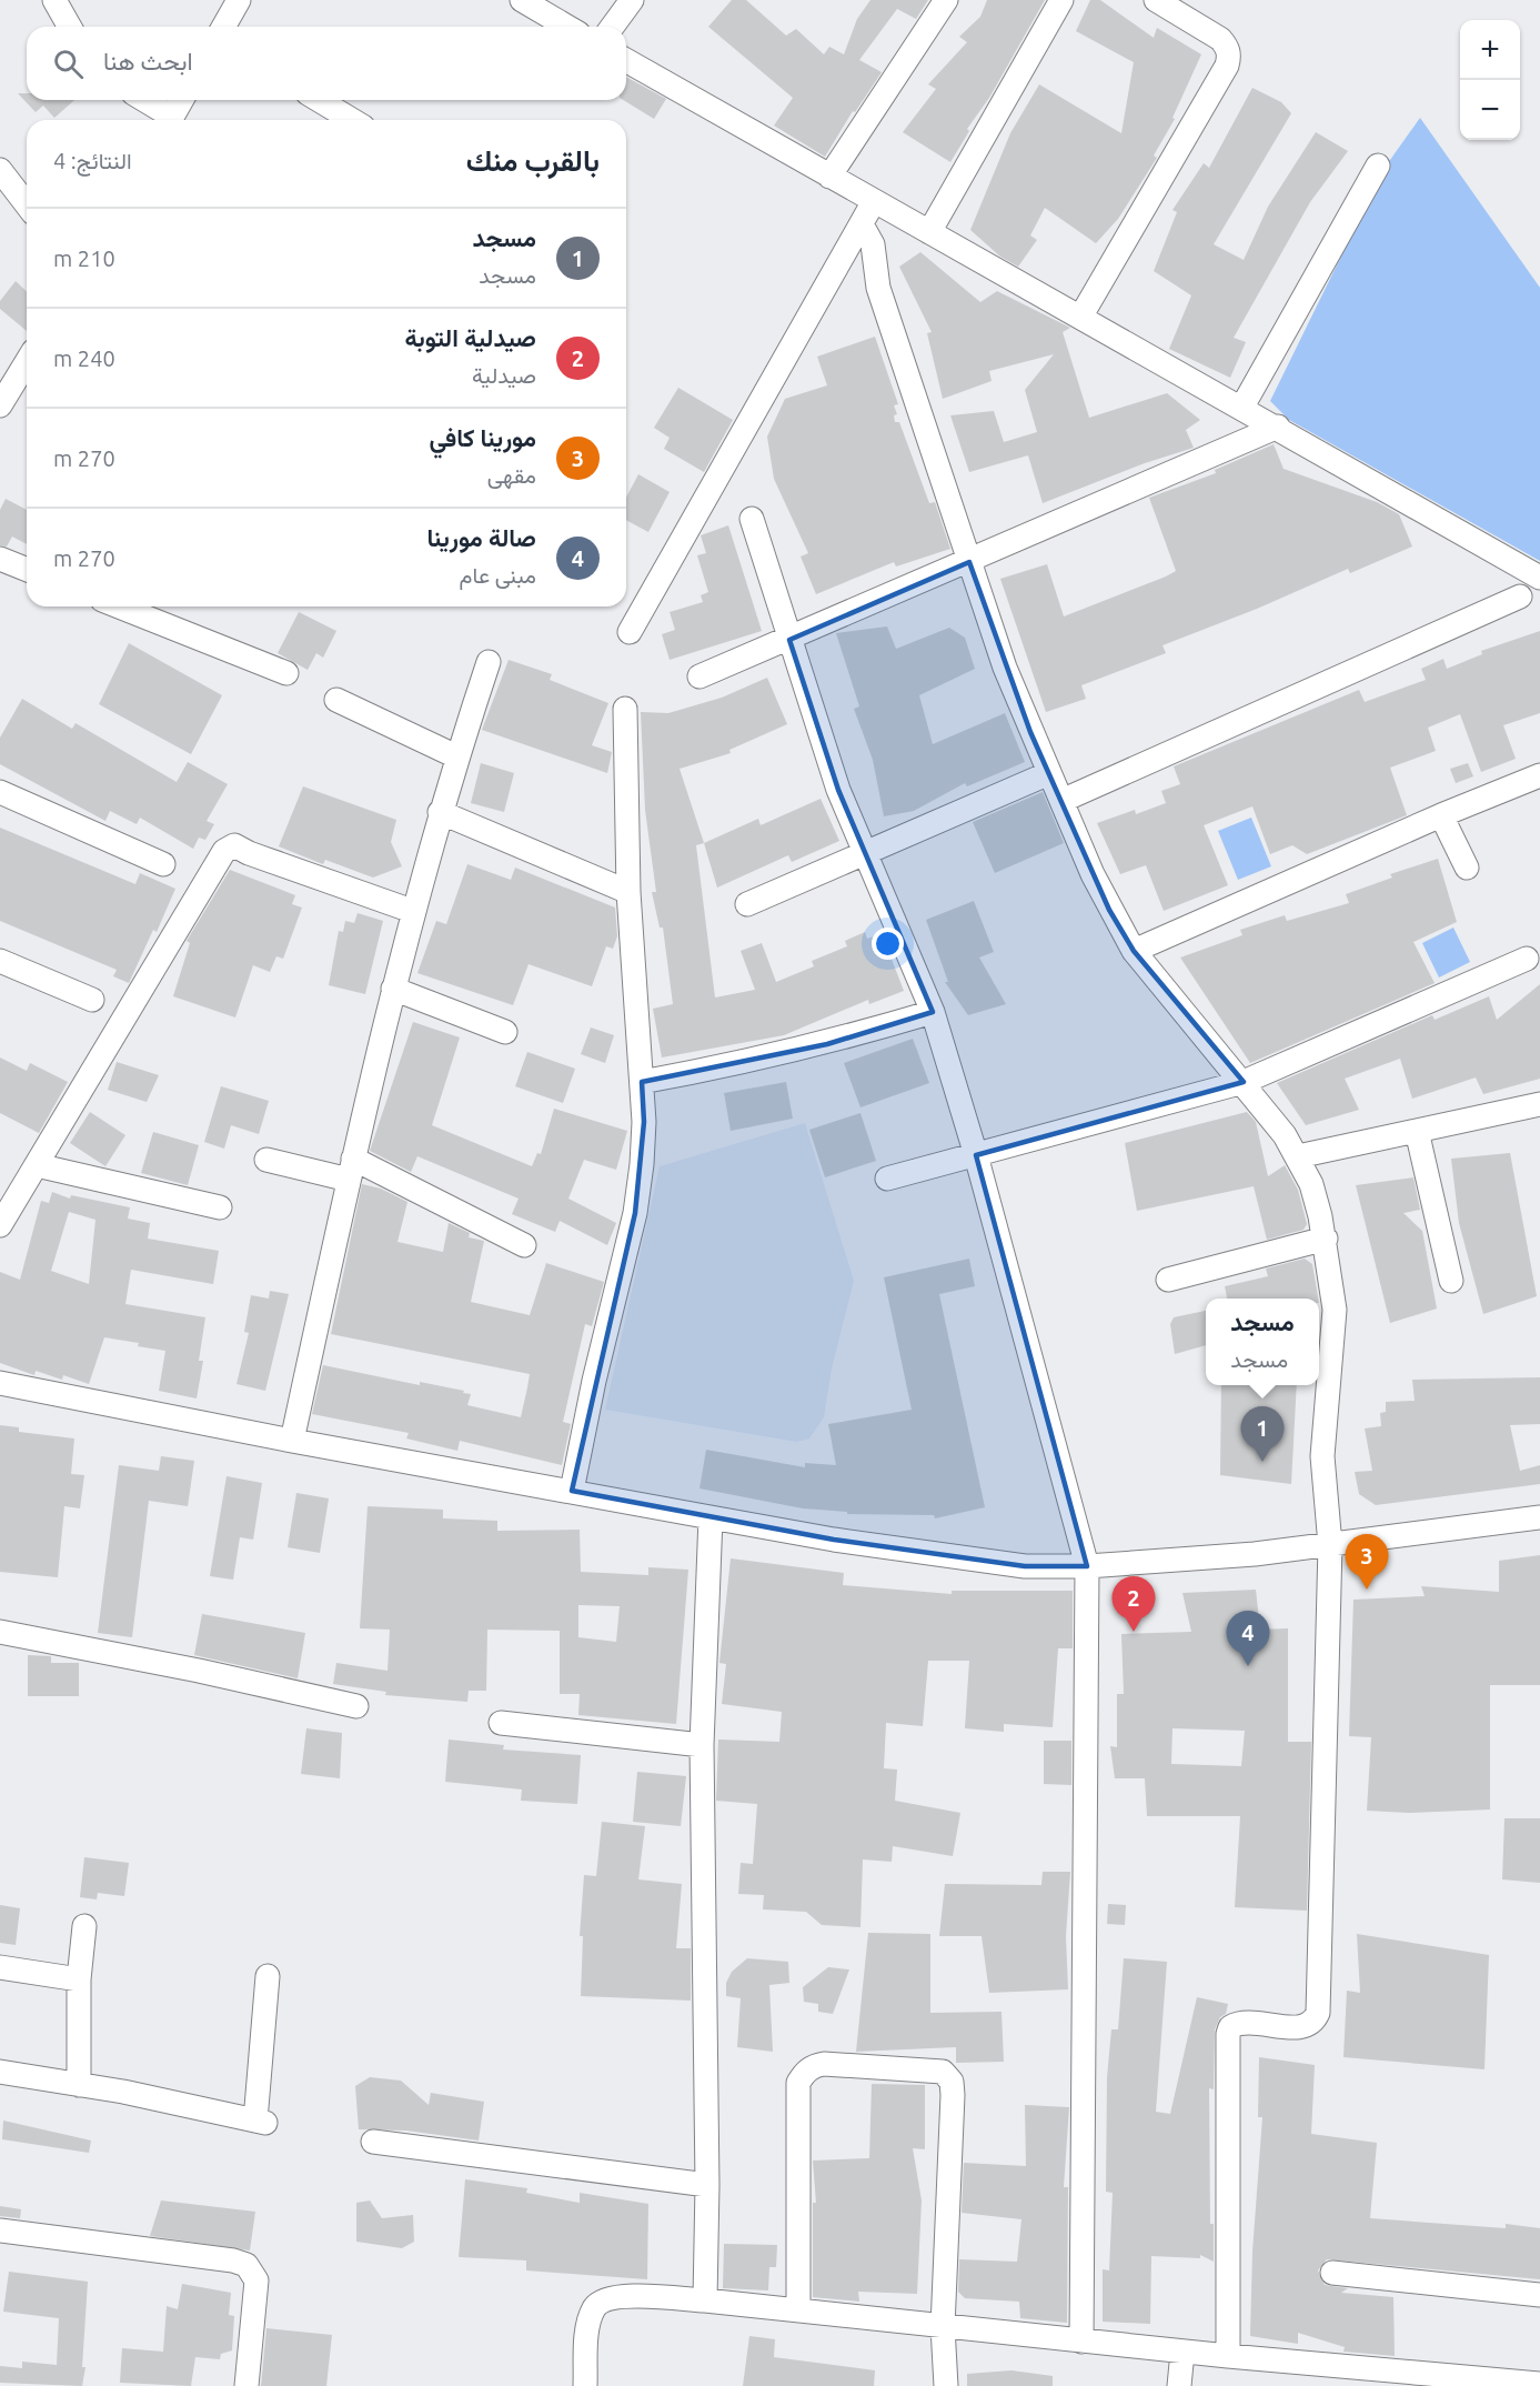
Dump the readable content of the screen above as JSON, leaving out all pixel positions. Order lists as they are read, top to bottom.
{
  "page": {
    "map_buttons": ["+", "−"],
    "search": "ابحث هنا",
    "heading": ["بالقرب منك", "النتائج: 4"],
    "list": [
      {
        "mark": "1",
        "name": "مسجد",
        "note": "مسجد",
        "value": "210 m"
      },
      {
        "mark": "2",
        "name": "صيدلية التوبة",
        "note": "صيدلية",
        "value": "240 m"
      },
      {
        "mark": "3",
        "name": "مورينا كافي",
        "note": "مقهى",
        "value": "270 m"
      },
      {
        "mark": "4",
        "name": "صالة مورينا",
        "note": "مبنى عام",
        "value": "270 m"
      }
    ],
    "popup": ["مسجد", "مسجد"],
    "pins": [
      "1",
      "3",
      "2",
      "4"
    ]
  }
}
